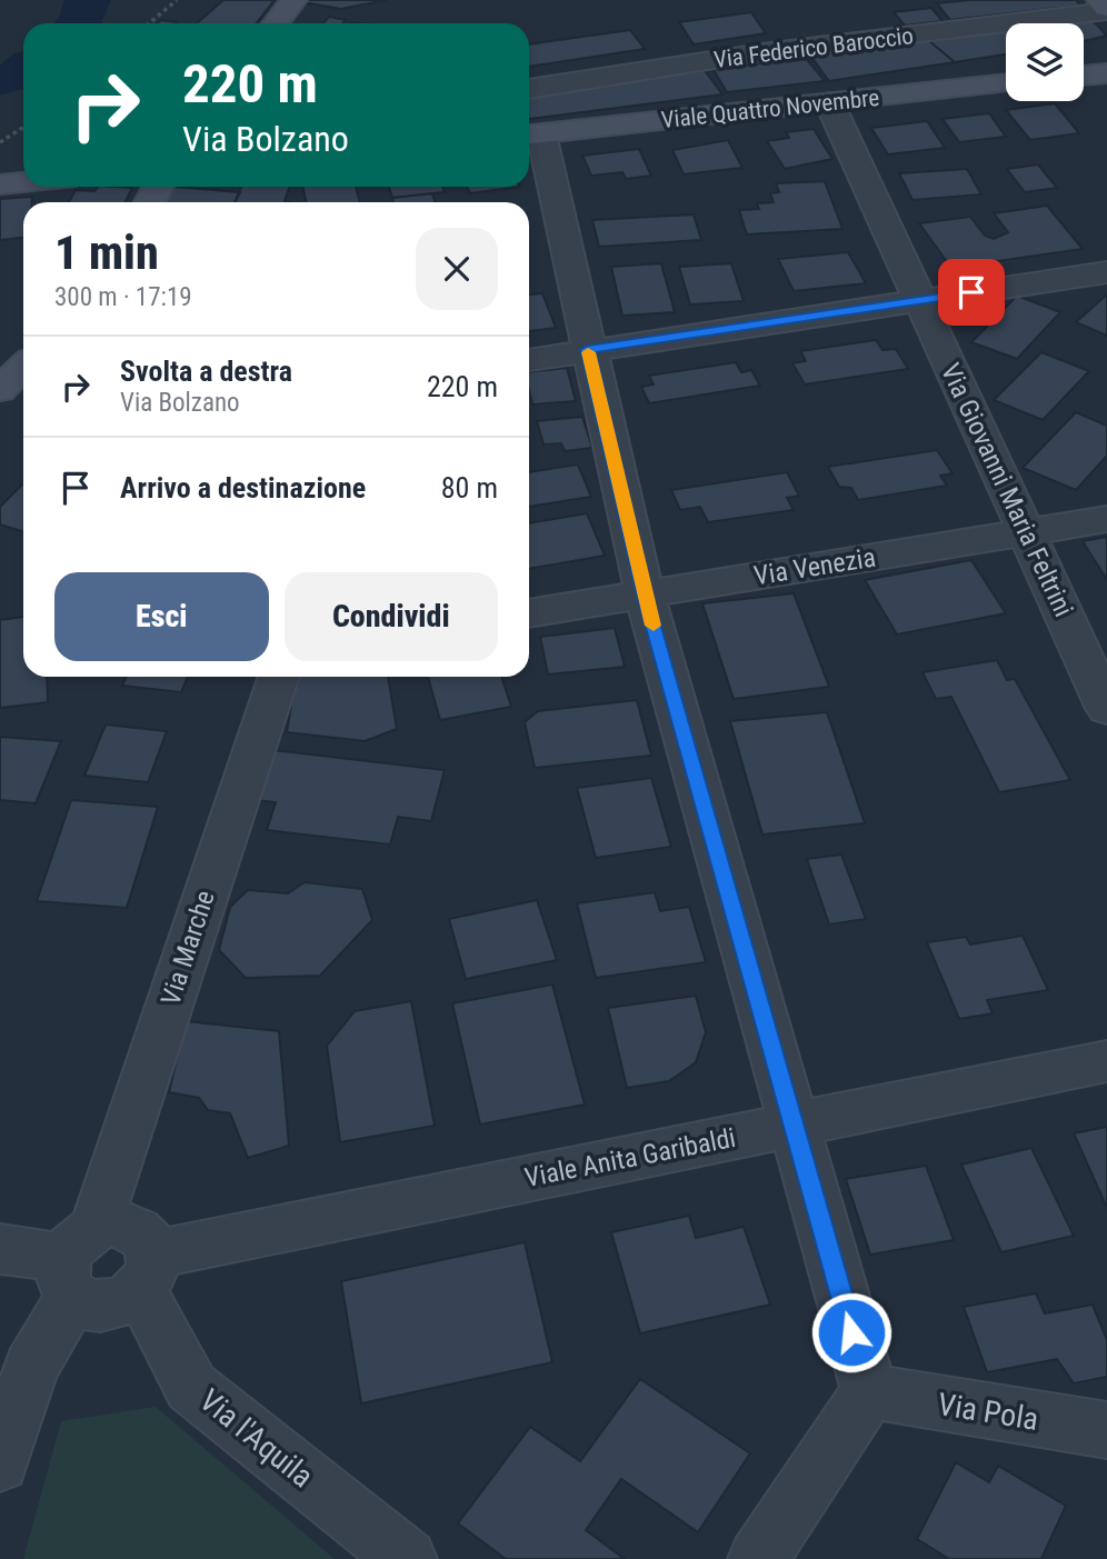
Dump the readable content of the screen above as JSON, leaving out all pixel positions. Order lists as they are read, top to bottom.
{
  "streets": {
    "main road": ["Viale Quattro Novembre"],
    "street": [
      "Via Federico Baroccio",
      "Via Giovanni Maria Feltrini",
      "Via Venezia",
      "Via Marche",
      "Viale Anita Garibaldi",
      "Via Pola",
      "Via l'Aquila"
    ]
  },
  "crossings": [
    ["Viale Quattro Novembre", "Via Giovanni Maria Feltrini"],
    ["Via Giovanni Maria Feltrini", "Via Venezia"],
    ["Via Marche", "Viale Anita Garibaldi"],
    ["Via Marche", "Via l'Aquila"],
    ["Viale Anita Garibaldi", "Via l'Aquila"]
  ],
  "page": {
    "turn": ["220 m", "Via Bolzano"],
    "heading": ["1 min", "300 m · 17:19"],
    "list": [
      {
        "name": "Svolta a destra",
        "note": "Via Bolzano",
        "value": "220 m"
      },
      {
        "name": "Arrivo a destinazione",
        "value": "80 m"
      }
    ],
    "buttons": ["Esci", "Condividi"]
  }
}
